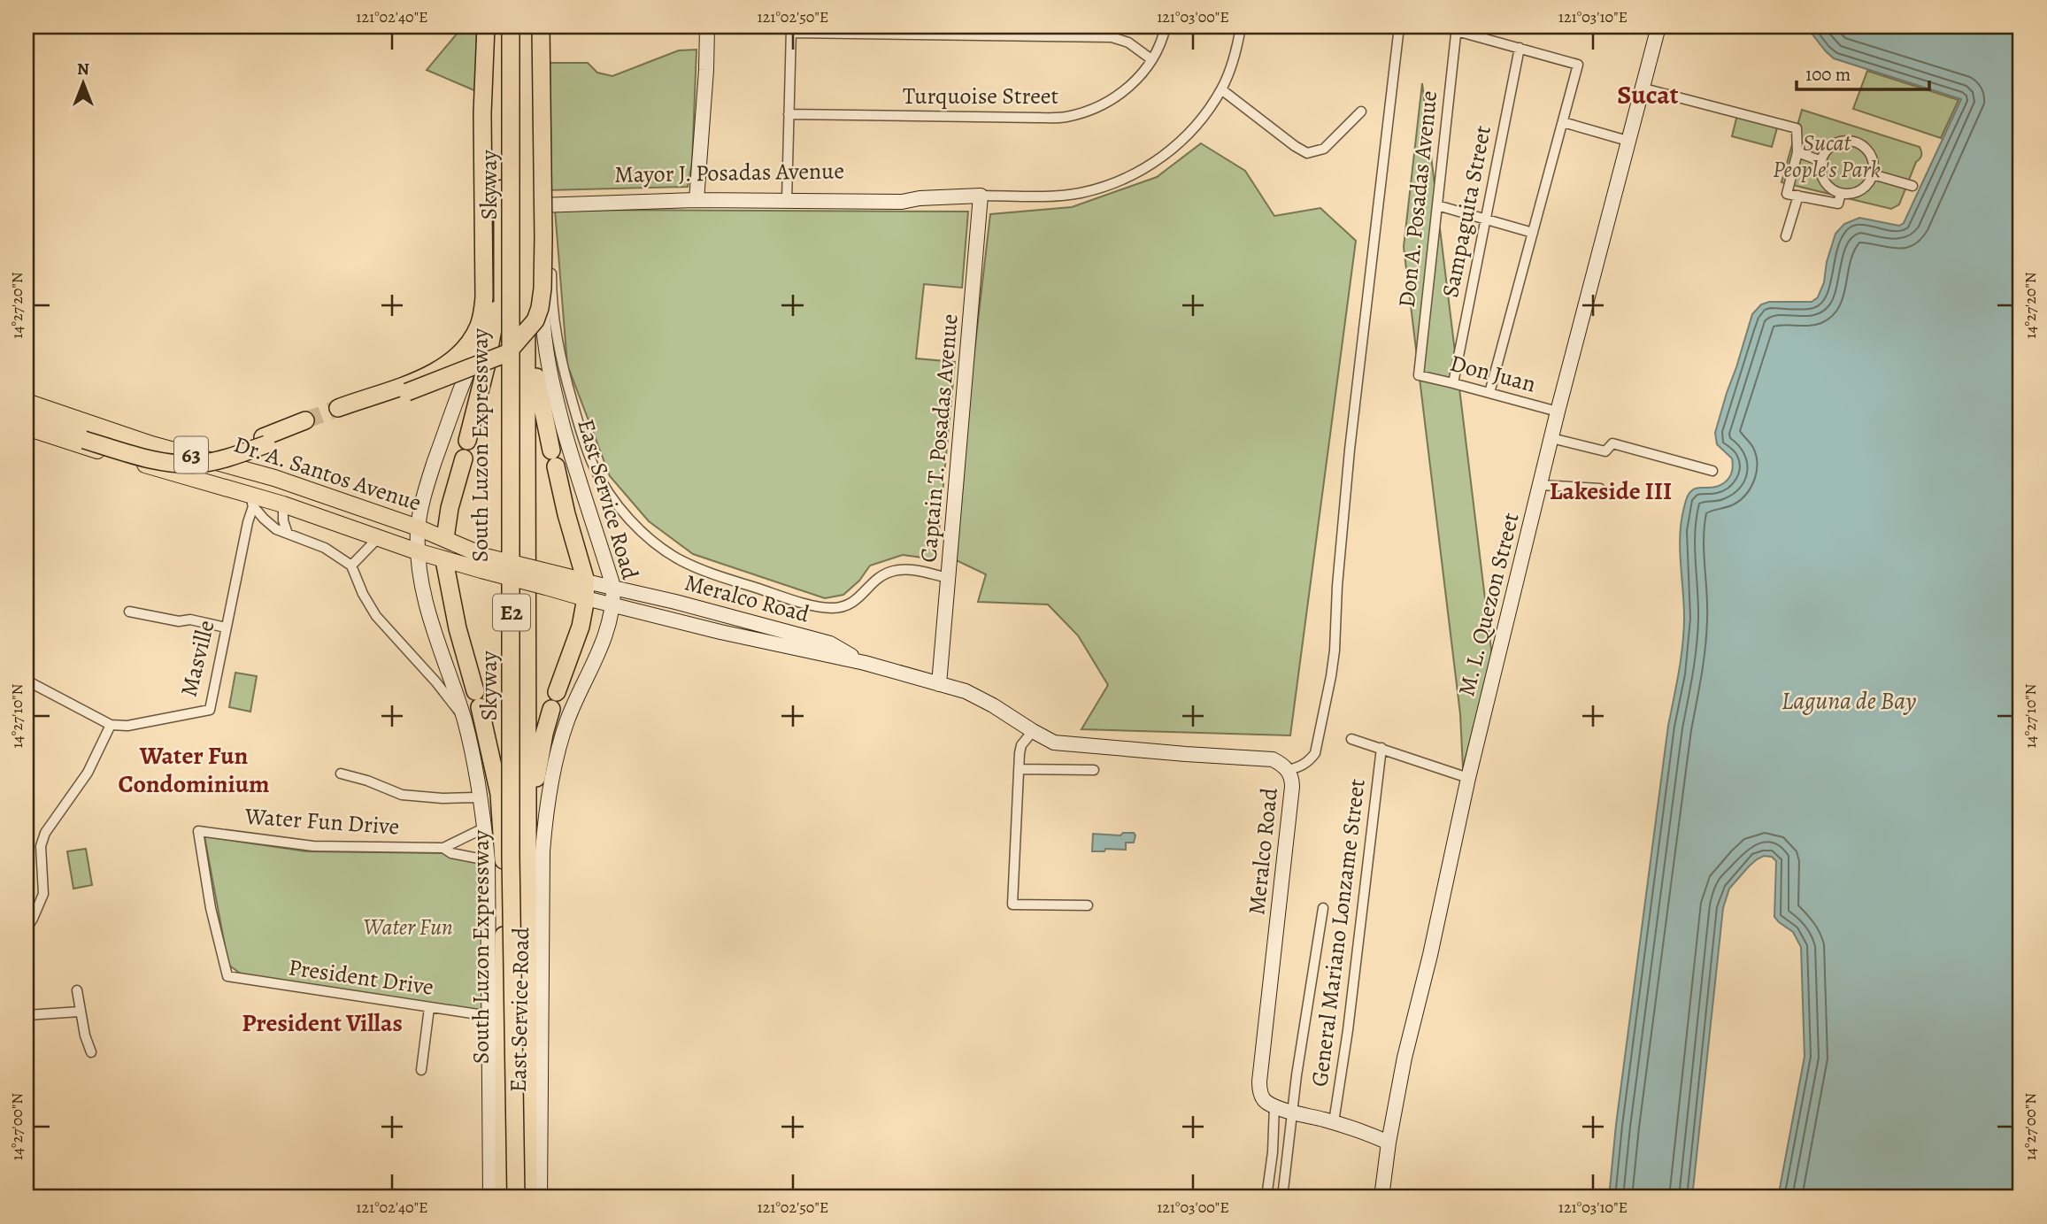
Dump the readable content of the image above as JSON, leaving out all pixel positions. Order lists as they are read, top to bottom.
{
  "streets": {
    "highway": ["Skyway", "South Luzon Expressway", "E2"],
    "main road": [
      "Mayor J. Posadas Avenue",
      "Captain T. Posadas Avenue",
      "63",
      "Dr. A. Santos Avenue",
      "East Service Road",
      "Meralco Road",
      "M. L. Quezon Street"
    ],
    "street": [
      "Turquoise Street",
      "Don A. Posadas Avenue",
      "Sampaguita Street",
      "Don Juan",
      "Masville",
      "Water Fun Drive",
      "General Mariano Lonzame Street",
      "President Drive"
    ]
  },
  "crossings": [
    ["Mayor J. Posadas Avenue", "Captain T. Posadas Avenue"],
    ["Mayor J. Posadas Avenue", "East Service Road"],
    ["Skyway", "South Luzon Expressway"],
    ["Don A. Posadas Avenue", "Don Juan"],
    ["Sampaguita Street", "Don Juan"],
    ["Don Juan", "M. L. Quezon Street"],
    ["Captain T. Posadas Avenue", "Meralco Road"],
    ["South Luzon Expressway", "Water Fun Drive"],
    ["Dr. A. Santos Avenue", "East Service Road"],
    ["Dr. A. Santos Avenue", "Meralco Road"],
    ["Dr. A. Santos Avenue", "Masville"],
    ["East Service Road", "Meralco Road"],
    ["Water Fun Drive", "President Drive"]
  ],
  "districts": [
    "Sucat",
    "Lakeside III",
    "Water Fun Condominium",
    "President Villas"
  ],
  "water": ["Laguna de Bay"],
  "parks": ["Sucat People's Park", "Water Fun"],
  "scale_bar": "100 m",
  "north": "top",
  "coordinates": [
    "121°02'40\"E",
    "121°02'50\"E",
    "121°03'00\"E",
    "121°03'10\"E",
    "14°27'20\"N",
    "14°27'10\"N",
    "14°27'00\"N"
  ]
}
